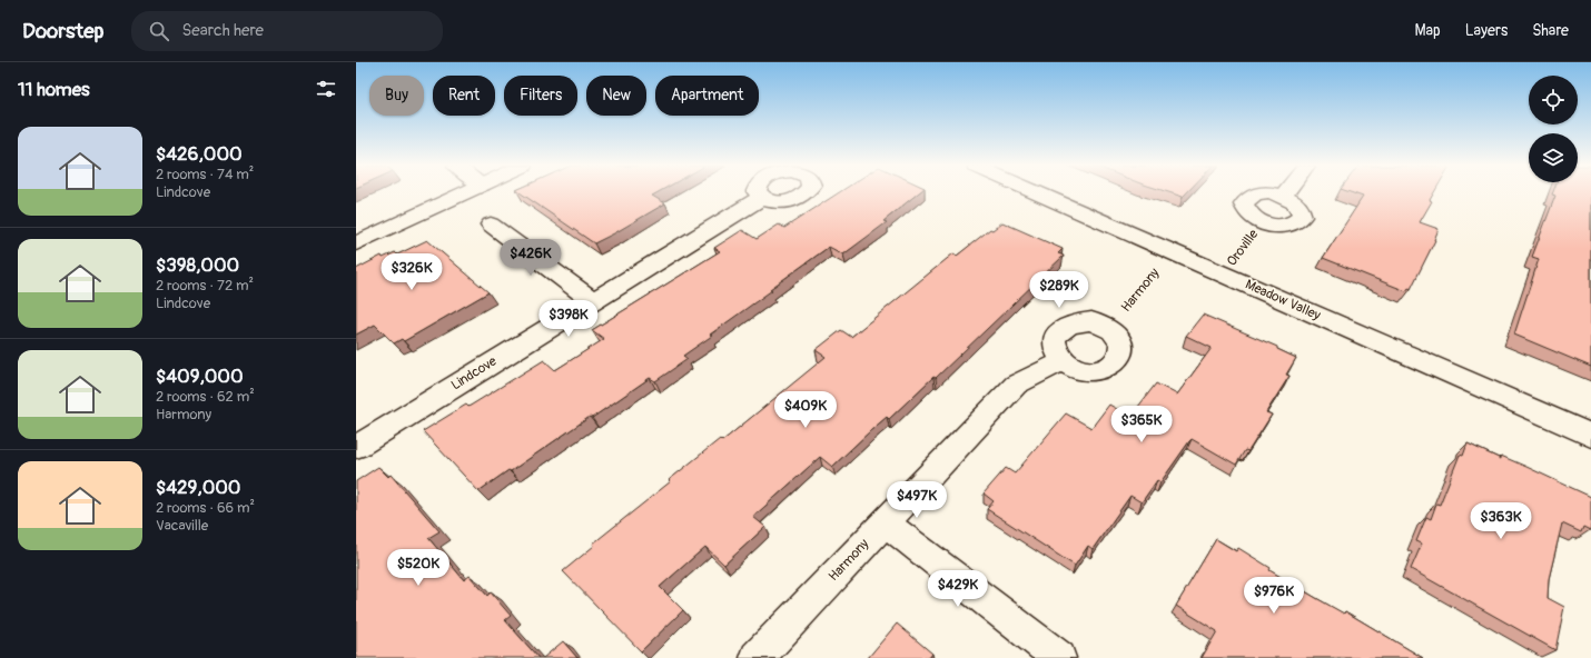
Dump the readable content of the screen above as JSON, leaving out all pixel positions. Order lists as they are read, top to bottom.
{
  "streets": {
    "street": [
      "Oroville",
      "Harmony",
      "Meadow Valley",
      "Lindcove"
    ]
  },
  "crossings": [
    ["Oroville", "Meadow Valley"],
    ["Harmony", "Meadow Valley"]
  ],
  "page": {
    "header": "Doorstep",
    "search": "Search here",
    "nav": ["Map", "Layers", "Share"],
    "heading": "11 homes",
    "chip": [
      "Buy",
      "Rent",
      "Filters",
      "New",
      "Apartment"
    ],
    "list": [
      {
        "name": "$426,000",
        "note": "2 rooms · 74 m² · Lindcove"
      },
      {
        "name": "$398,000",
        "note": "2 rooms · 72 m² · Lindcove"
      },
      {
        "name": "$409,000",
        "note": "2 rooms · 62 m² · Harmony"
      },
      {
        "name": "$429,000",
        "note": "2 rooms · 66 m² · Vacaville"
      }
    ],
    "price": [
      "$426K",
      "$326K",
      "$289K",
      "$398K",
      "$409K",
      "$365K",
      "$497K",
      "$363K",
      "$520K",
      "$429K",
      "$976K"
    ]
  }
}
